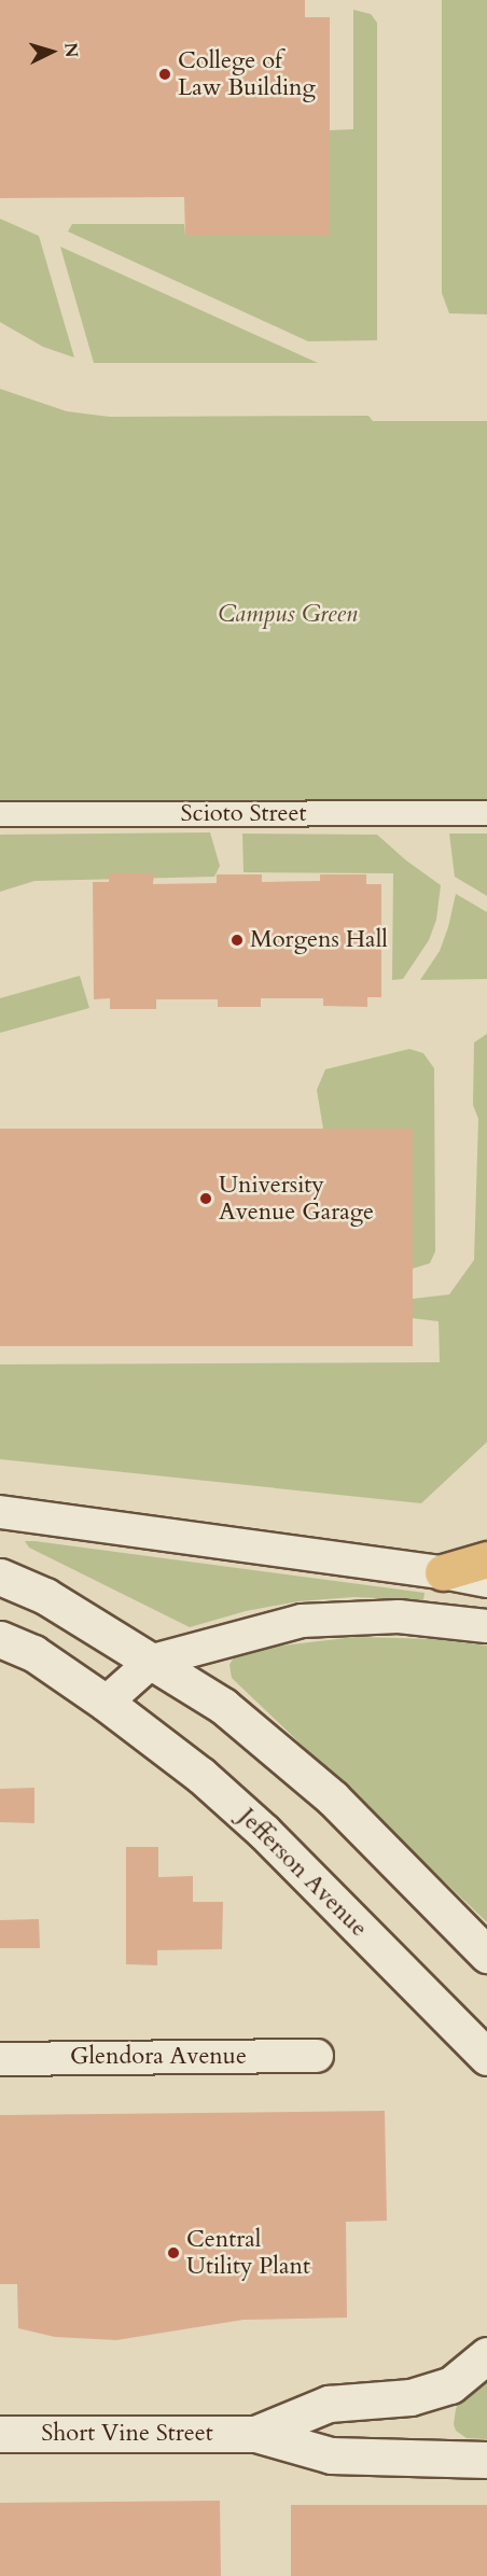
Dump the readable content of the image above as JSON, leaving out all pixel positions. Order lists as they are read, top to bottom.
{
  "streets": {
    "main road": ["Jefferson Avenue", "Short Vine Street"],
    "street": ["Scioto Street", "Glendora Avenue"]
  },
  "parks": ["Campus Green"],
  "places": [
    "College of Law Building",
    "Morgens Hall",
    "University Avenue Garage",
    "Central Utility Plant"
  ],
  "north": "right"
}
